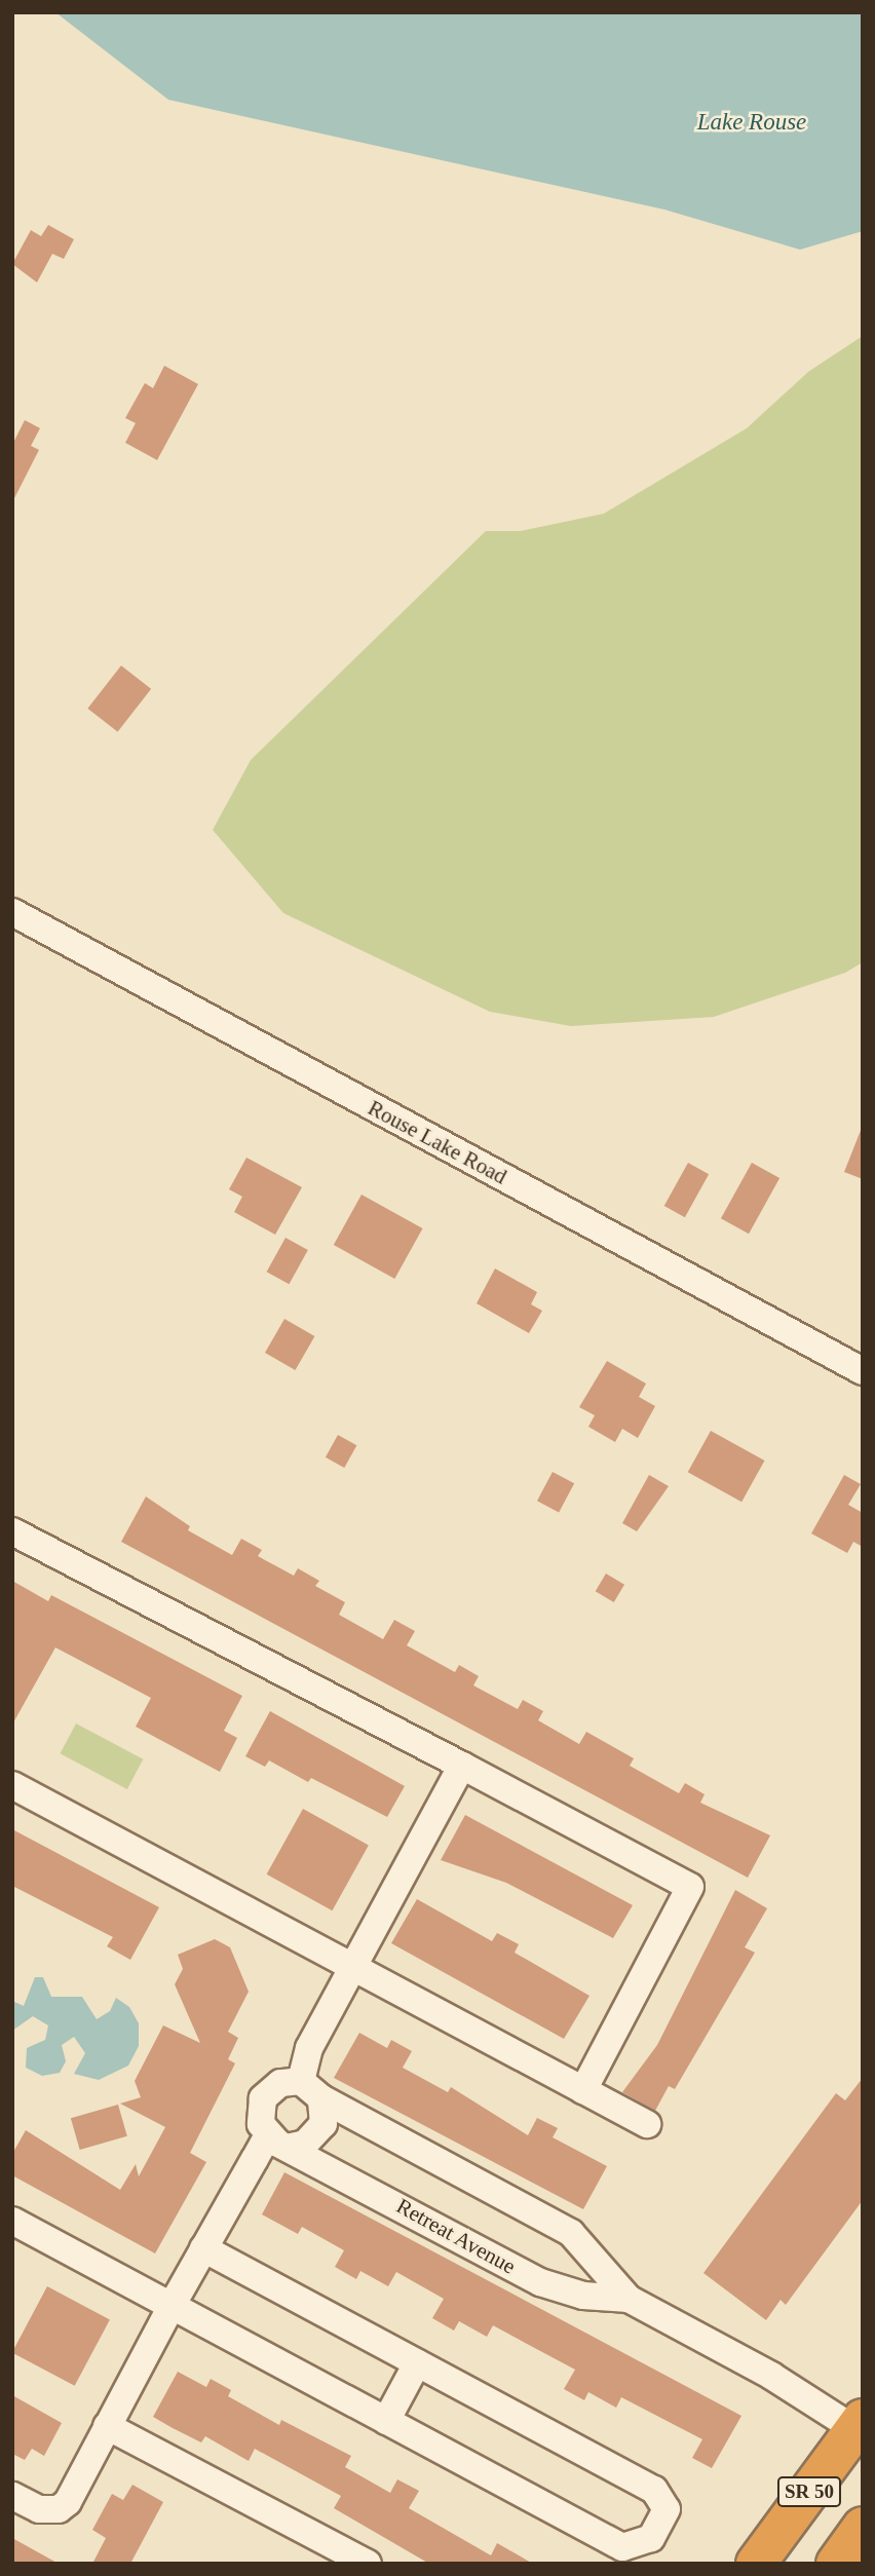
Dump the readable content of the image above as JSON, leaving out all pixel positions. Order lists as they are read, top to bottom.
{
  "streets": {
    "highway": ["SR 50"],
    "street": ["Rouse Lake Road", "Retreat Avenue"]
  },
  "crossings": [
    ["Retreat Avenue", "SR 50"]
  ],
  "water": ["Lake Rouse"]
}
